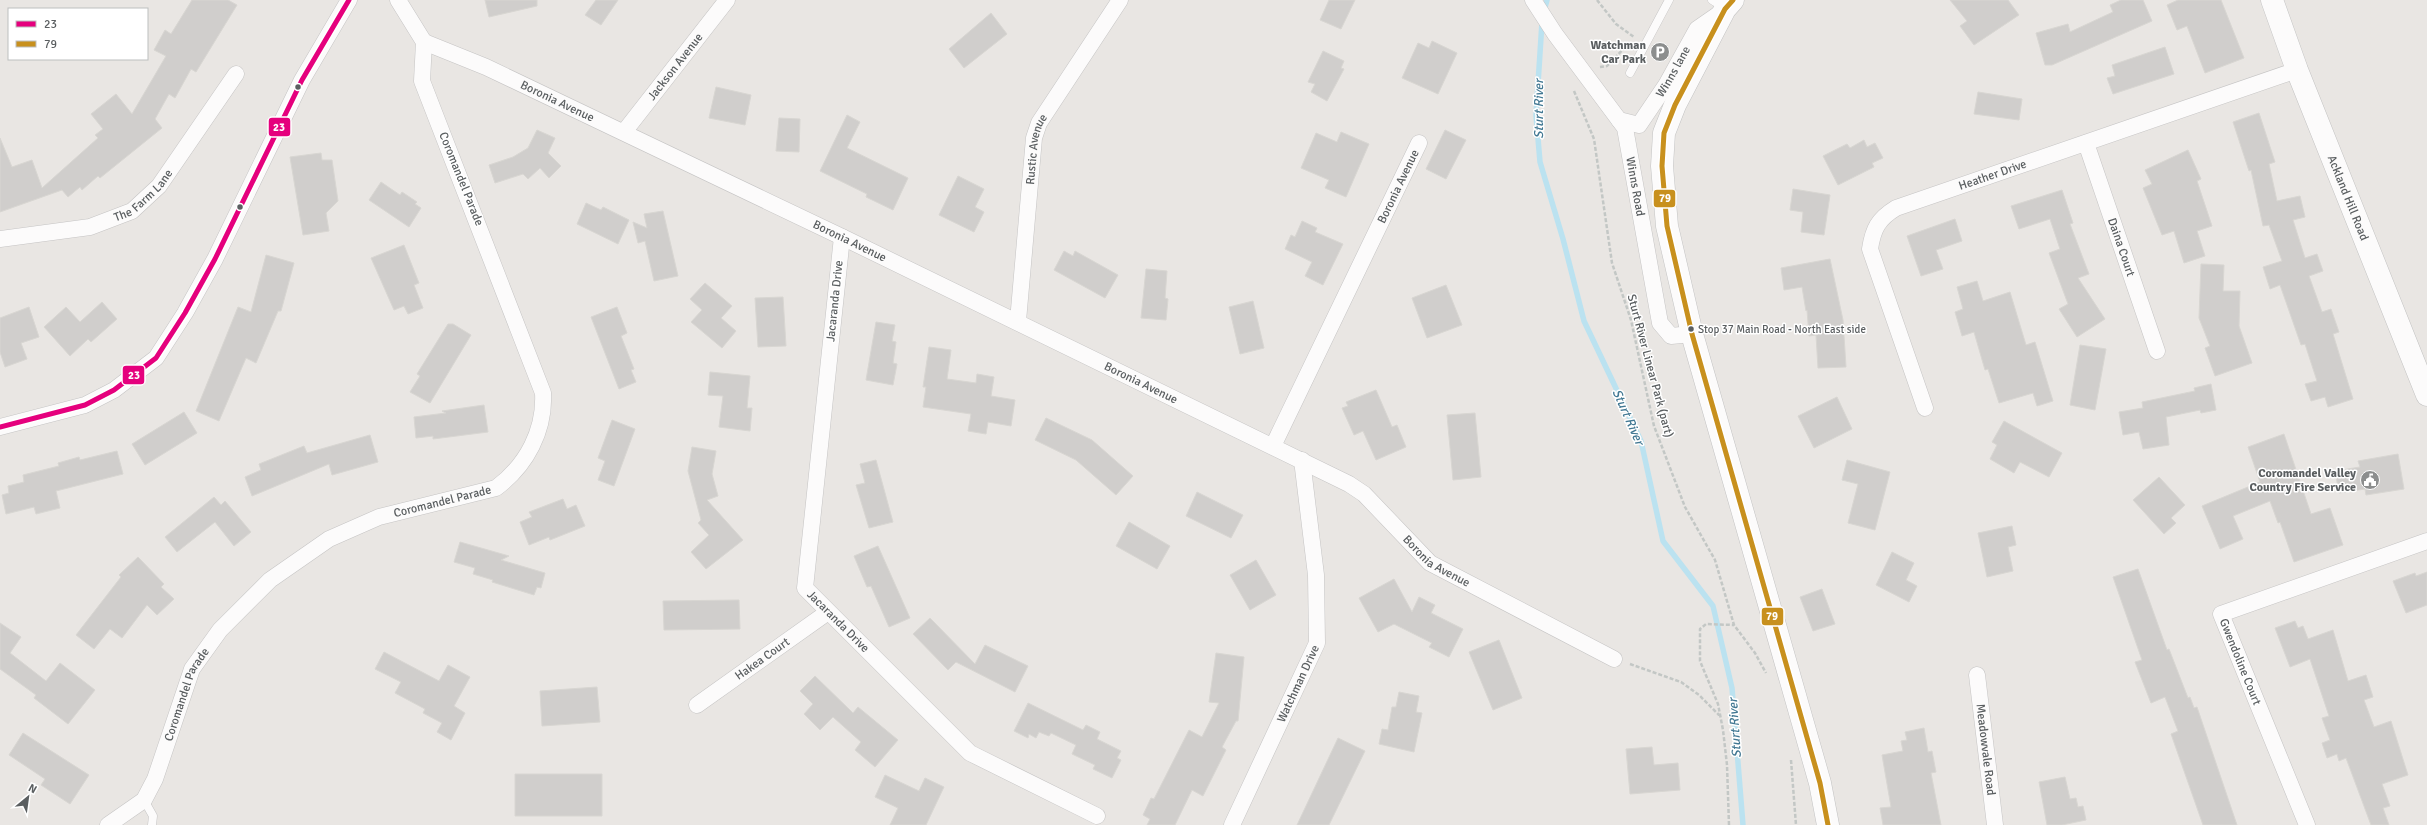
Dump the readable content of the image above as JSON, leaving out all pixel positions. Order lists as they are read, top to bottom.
{
  "streets": {
    "main road": ["Ackland Hill Road"],
    "street": [
      "Jackson Avenue",
      "Winns lane",
      "Boronia Avenue",
      "Rustic Avenue",
      "Heather Drive",
      "Coromandel Parade",
      "Winns Road",
      "The Farm Lane",
      "Daina Court",
      "Jacaranda Drive",
      "Hakea Court",
      "Gwendoline Court",
      "Watchman Drive",
      "Meadowvale Road"
    ],
    "path": ["Sturt River Linear Park (part)"]
  },
  "crossings": [
    ["Jackson Avenue", "Boronia Avenue"],
    ["Winns lane", "Winns Road"],
    ["Boronia Avenue", "Rustic Avenue"],
    ["Boronia Avenue", "Coromandel Parade"],
    ["Boronia Avenue", "Jacaranda Drive"],
    ["Boronia Avenue", "Watchman Drive"],
    ["Heather Drive", "Ackland Hill Road"],
    ["Heather Drive", "Daina Court"],
    ["Winns Road", "Sturt River Linear Park (part)"],
    ["Jacaranda Drive", "Hakea Court"]
  ],
  "water": ["Sturt River"],
  "places": {
    "parking": ["Watchman Car Park"],
    "other": ["Stop 37 Main Road - North East side"],
    "public building": ["Coromandel Valley Country Fire Service"]
  },
  "lines": ["transit line 23", "transit line 79"],
  "legend": ["23", "79"],
  "north": "top right"
}
